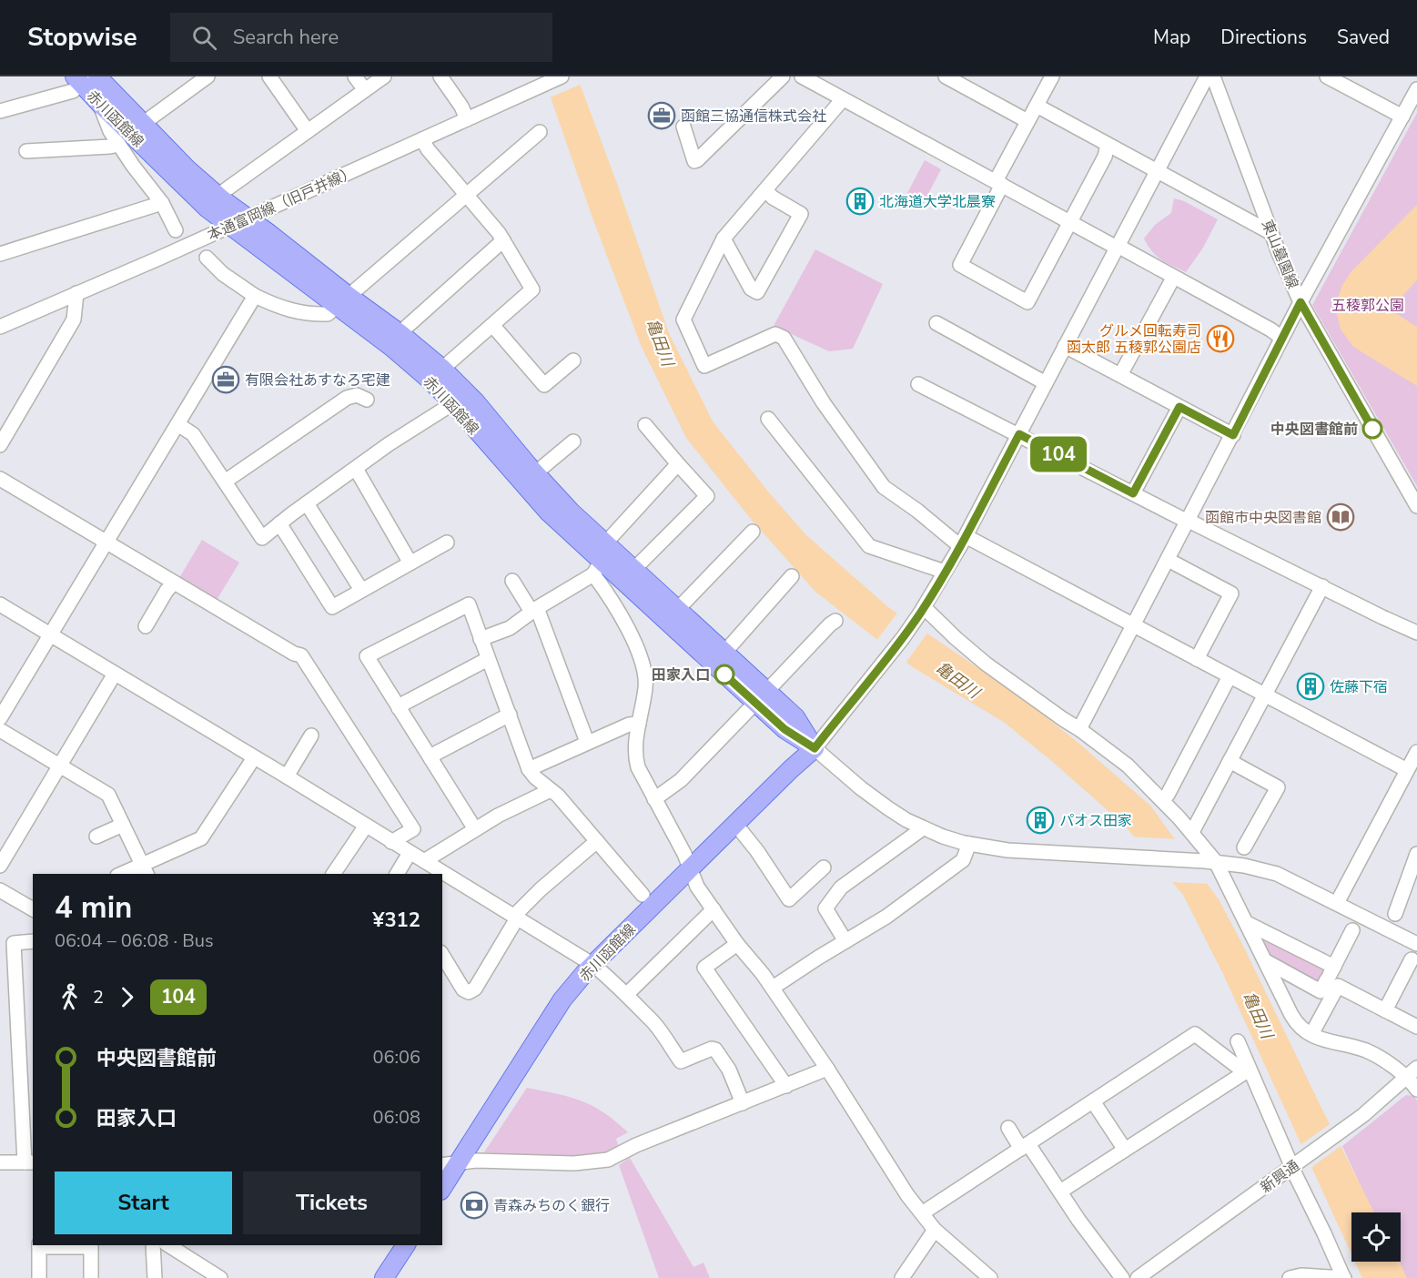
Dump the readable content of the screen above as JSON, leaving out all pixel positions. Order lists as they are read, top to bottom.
{
  "streets": {
    "main road": ["赤川函館線"],
    "street": ["本通富岡線（旧戸井線）", "東山墓園線", "新興通"]
  },
  "crossings": [
    ["赤川函館線", "本通富岡線（旧戸井線）"]
  ],
  "water": ["亀田川"],
  "parks": ["五稜郭公園"],
  "places": {
    "office": ["函館三協通信株式会社", "有限会社あすなろ宅建"],
    "building": ["北海道大学北晨寮", "佐藤下宿", "パオス田家"],
    "restaurant": ["グルメ回転寿司 函太郎 五稜郭公園店"],
    "other": ["中央図書館前", "田家入口"],
    "library": ["函館市中央図書館"],
    "bank": ["青森みちのく銀行"]
  },
  "lines": ["bus line 104"],
  "page": {
    "header": "Stopwise",
    "search": "Search here",
    "nav": ["Map", "Directions", "Saved"],
    "on_map": "104",
    "heading": ["4 min", "06:04 – 06:08 · Bus", "¥312"],
    "legs": ["2", "104"],
    "list": [
      {
        "name": "中央図書館前",
        "value": "06:06"
      },
      {
        "name": "田家入口",
        "value": "06:08"
      }
    ],
    "buttons": ["Start", "Tickets"]
  }
}
